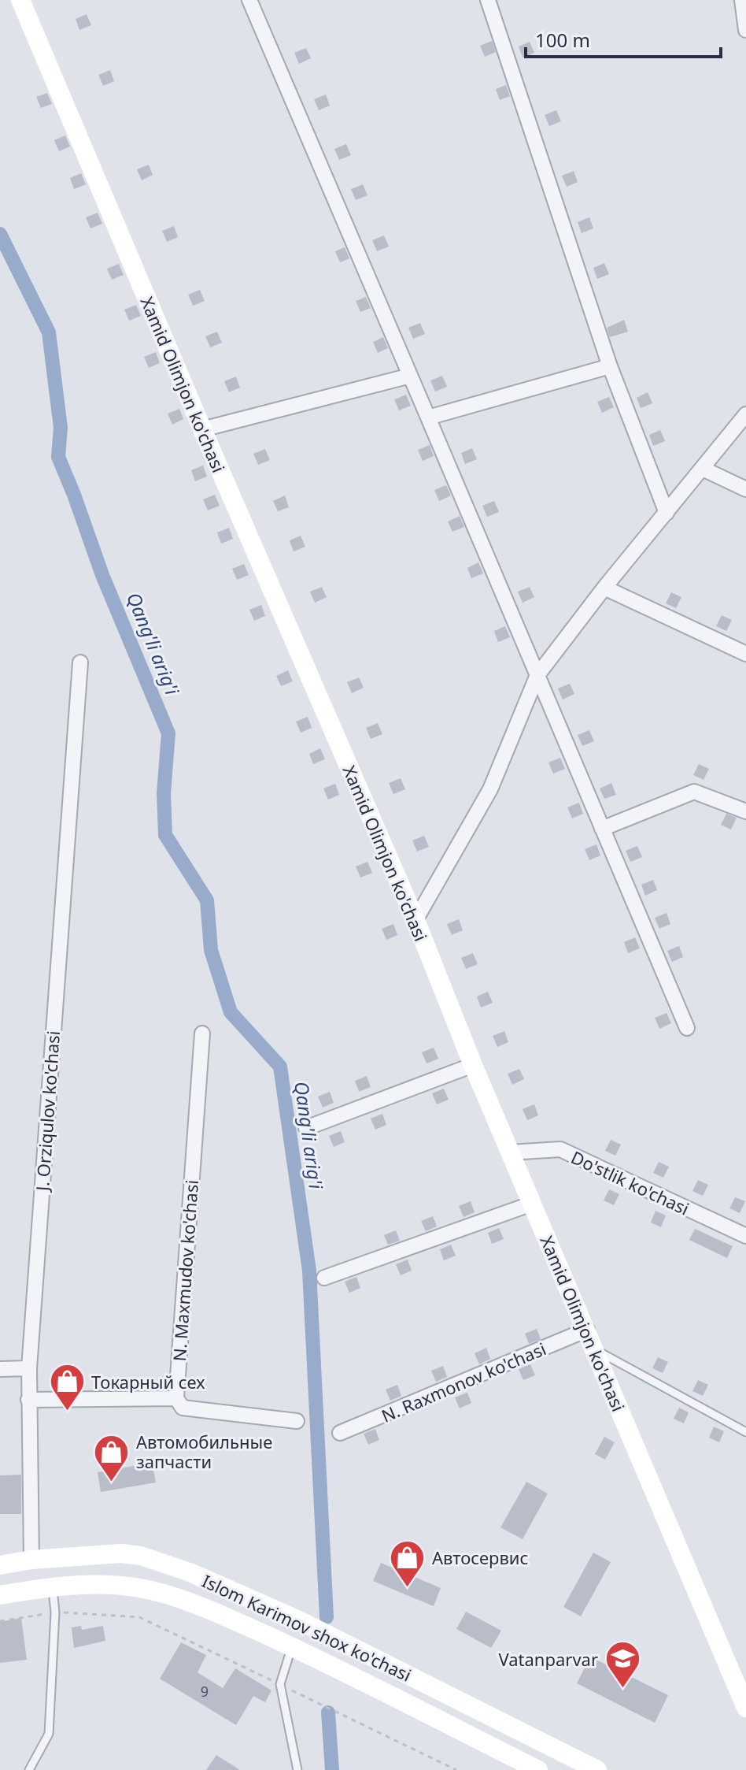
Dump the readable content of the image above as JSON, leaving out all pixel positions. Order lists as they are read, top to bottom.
{
  "streets": {
    "main road": ["Xamid Olimjon ko'chasi", "Islom Karimov shox ko'chasi"],
    "street": [
      "J. Orziqulov ko'chasi",
      "Do'stlik ko'chasi",
      "N. Maxmudov ko'chasi",
      "N. Raxmonov ko'chasi"
    ]
  },
  "crossings": [
    ["Xamid Olimjon ko'chasi", "Do'stlik ko'chasi"],
    ["Xamid Olimjon ko'chasi", "N. Raxmonov ko'chasi"],
    ["J. Orziqulov ko'chasi", "Islom Karimov shox ko'chasi"]
  ],
  "water": ["Qang'li arig'i"],
  "places": {
    "shop": ["Токарный сех", "Автомобильные запчасти", "Автосервис"],
    "school or university": ["Vatanparvar"]
  },
  "house_numbers": ["9"],
  "scale_bar": "100 m"
}
